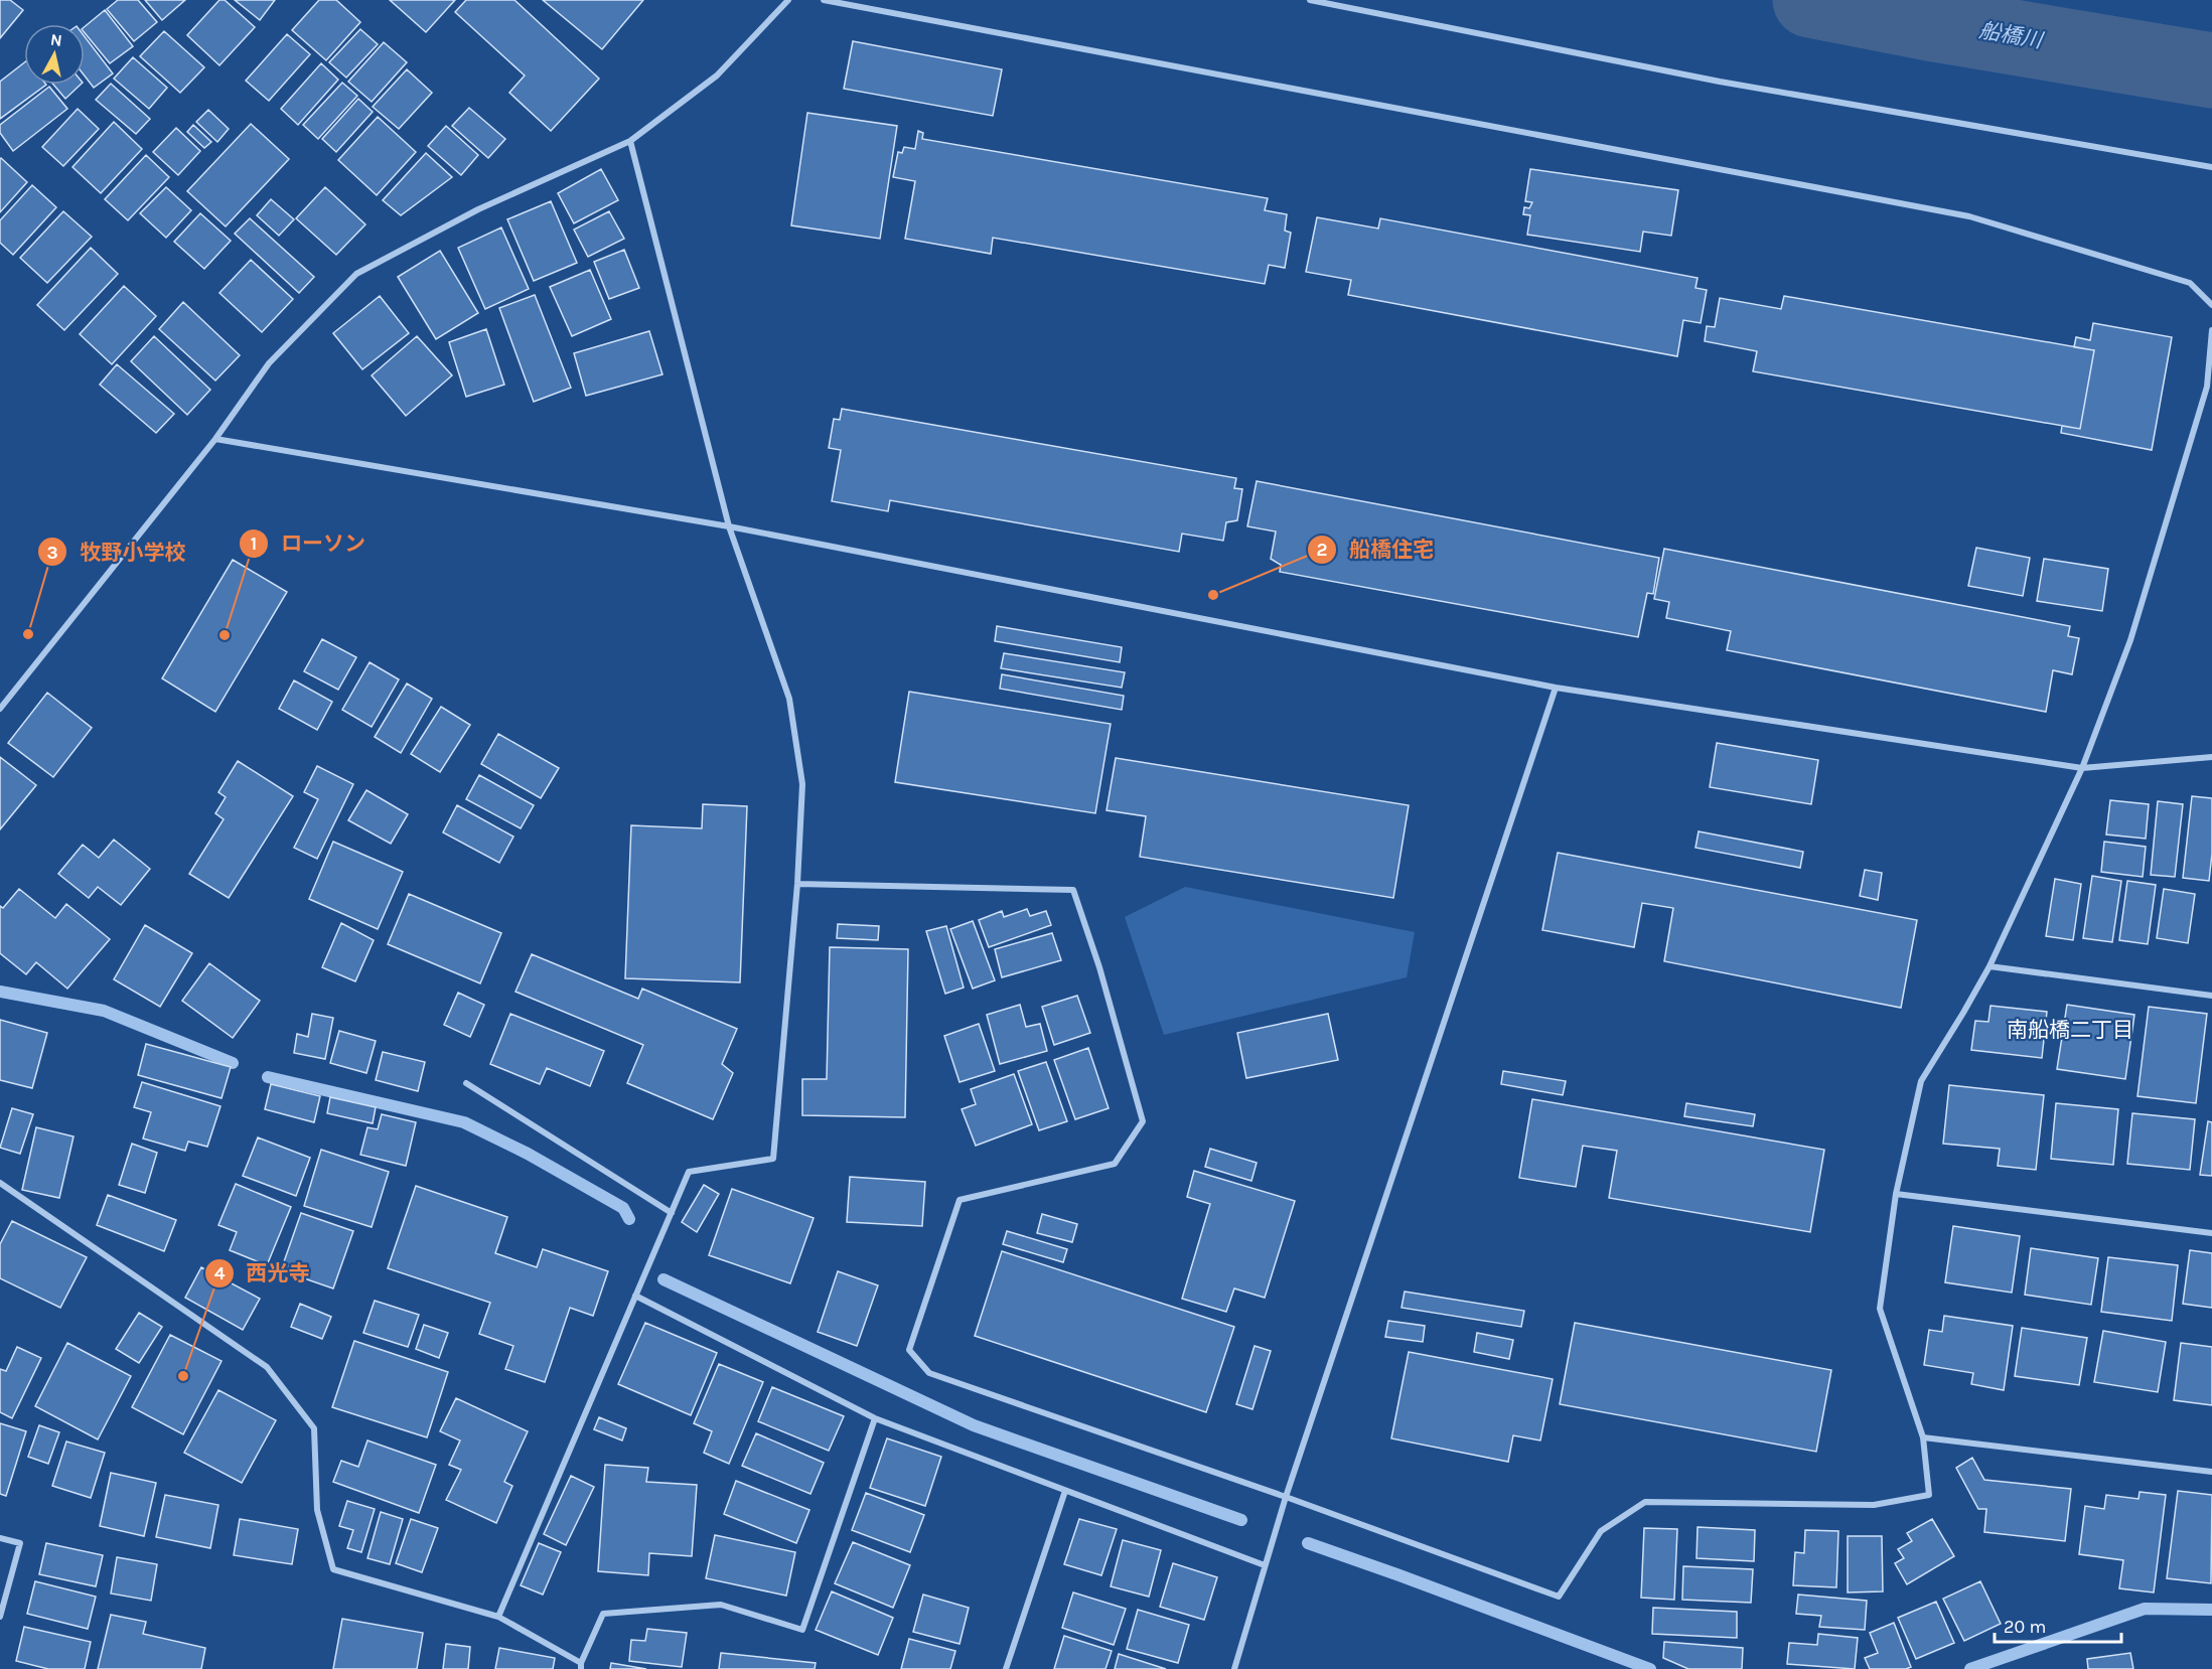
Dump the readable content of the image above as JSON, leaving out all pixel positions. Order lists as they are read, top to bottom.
{
  "districts": ["南船橋二丁目"],
  "water": ["船橋川"],
  "places": [
    "船橋住宅",
    "牧野小学校",
    "ローソン",
    "西光寺"
  ],
  "scale_bar": "20 m",
  "north": "top"
}
